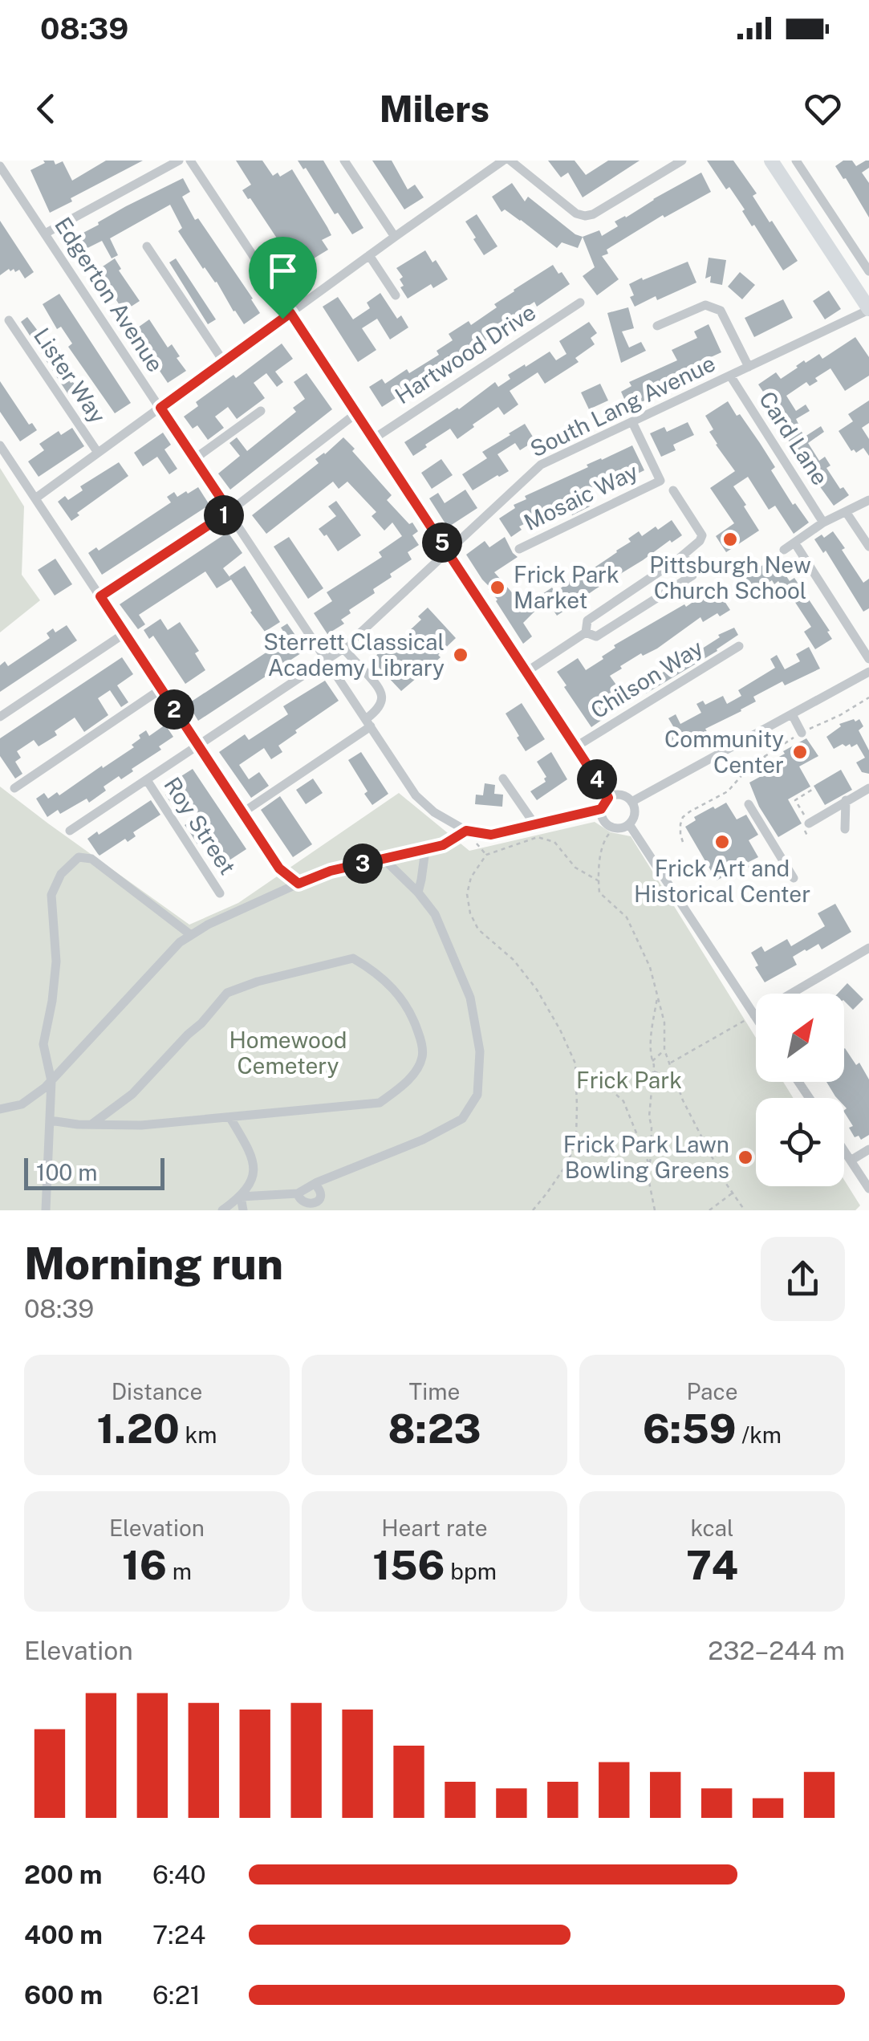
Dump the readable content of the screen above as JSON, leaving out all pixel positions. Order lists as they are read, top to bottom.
{
  "streets": {
    "street": [
      "Edgerton Avenue",
      "Hartwood Drive",
      "Lister Way",
      "South Lang Avenue",
      "Card Lane",
      "Mosaic Way",
      "Chilson Way",
      "Roy Street"
    ]
  },
  "crossings": [
    ["Edgerton Avenue", "South Lang Avenue"],
    ["South Lang Avenue", "Card Lane"],
    ["South Lang Avenue", "Mosaic Way"],
    ["South Lang Avenue", "Roy Street"]
  ],
  "parks": ["Homewood Cemetery", "Frick Park"],
  "places": [
    "Pittsburgh New Church School",
    "Frick Park Market",
    "Sterrett Classical Academy Library",
    "Community Center",
    "Frick Art and Historical Center",
    "Frick Park Lawn Bowling Greens"
  ],
  "scale_bar": "100 m",
  "north": "top right",
  "page": {
    "status": "08:39",
    "header": "Milers",
    "pins": [
      "1",
      "5",
      "2",
      "4",
      "3"
    ],
    "scale": "100 m",
    "heading": ["Morning run", "08:39"],
    "stats": [
      ["Distance", "1.20 km"],
      ["Time", "8:23"],
      ["Pace", "6:59 /km"],
      ["Elevation", "16 m"],
      ["Heart rate", "156 bpm"],
      ["kcal", "74"]
    ],
    "chart": ["Elevation", "232–244 m"],
    "list": [
      {
        "name": "200 m",
        "note": "6:40"
      },
      {
        "name": "400 m",
        "note": "7:24"
      },
      {
        "name": "600 m",
        "note": "6:21"
      }
    ]
  }
}
